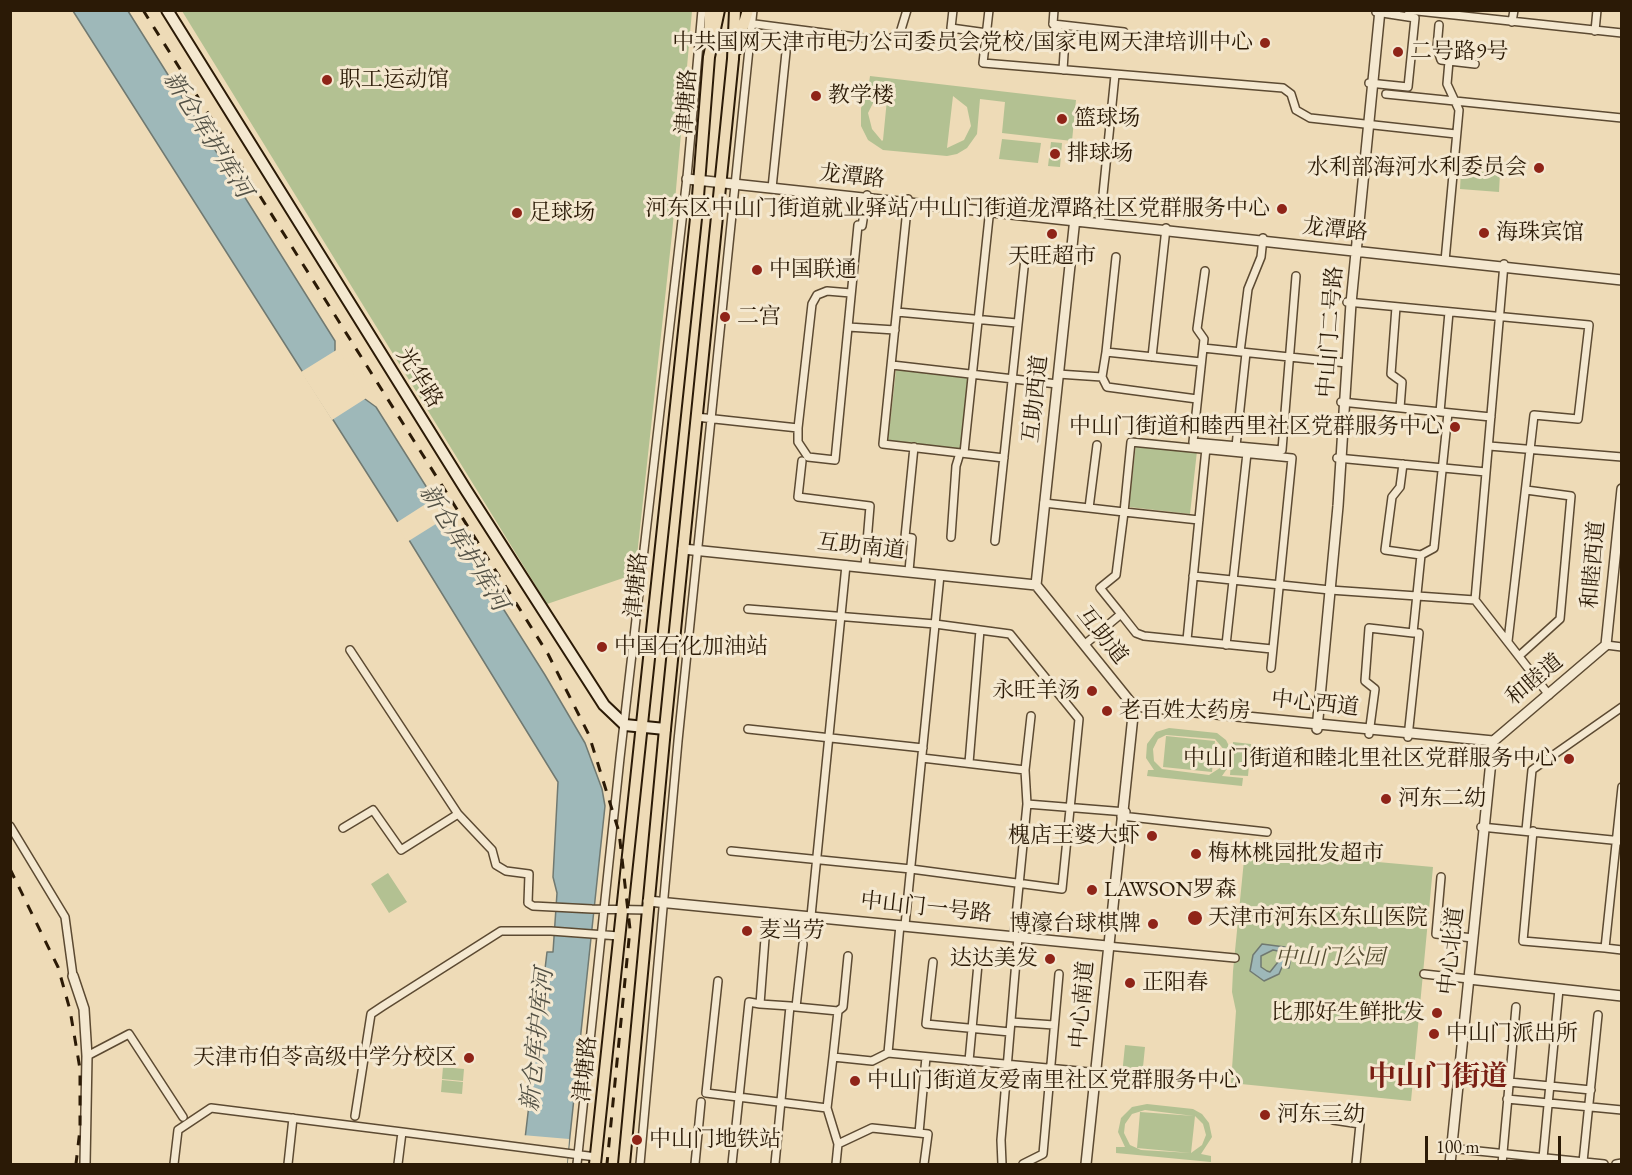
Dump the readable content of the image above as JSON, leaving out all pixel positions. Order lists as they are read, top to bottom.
{
  "streets": {
    "main road": ["津塘路", "光华路"],
    "street": [
      "龙潭路",
      "中山门二号路",
      "互助西道",
      "互助南道",
      "和睦西道",
      "互助道",
      "和睦道",
      "中心西道",
      "中山门一号路",
      "中心北道",
      "中心南道"
    ]
  },
  "crossings": [
    ["津塘路", "龙潭路"],
    ["津塘路", "互助南道"],
    ["津塘路", "中山门一号路"],
    ["龙潭路", "中山门二号路"],
    ["龙潭路", "互助西道"],
    ["中山门二号路", "中心西道"],
    ["互助西道", "互助南道"],
    ["互助西道", "互助道"],
    ["互助南道", "互助道"],
    ["和睦西道", "和睦道"],
    ["互助道", "中心西道"],
    ["互助道", "中心南道"],
    ["和睦道", "中心西道"],
    ["和睦道", "中心北道"],
    ["中心西道", "中心北道"],
    ["中心西道", "中心南道"],
    ["中山门一号路", "中心南道"]
  ],
  "districts": ["中山门街道"],
  "water": ["新仓库护库河"],
  "parks": ["中山门公园"],
  "places": [
    "中共国网天津市电力公司委员会党校/国家电网天津培训中心",
    "二号路9号",
    "职工运动馆",
    "教学楼",
    "篮球场",
    "排球场",
    "水利部海河水利委员会",
    "河东区中山门街道就业驿站/中山门街道龙潭路社区党群服务中心",
    "足球场",
    "海珠宾馆",
    "天旺超市",
    "中国联通",
    "二宫",
    "中山门街道和睦西里社区党群服务中心",
    "中国石化加油站",
    "永旺羊汤",
    "老百姓大药房",
    "中山门街道和睦北里社区党群服务中心",
    "河东二幼",
    "槐店王婆大虾",
    "梅林桃园批发超市",
    "LAWSON罗森",
    "天津市河东区东山医院",
    "博濠台球棋牌",
    "麦当劳",
    "达达美发",
    "正阳春",
    "比那好生鲜批发",
    "中山门派出所",
    "天津市伯苓高级中学分校区",
    "中山门街道友爱南里社区党群服务中心",
    "河东三幼",
    "中山门地铁站"
  ],
  "scale_bar": "100 m"
}
